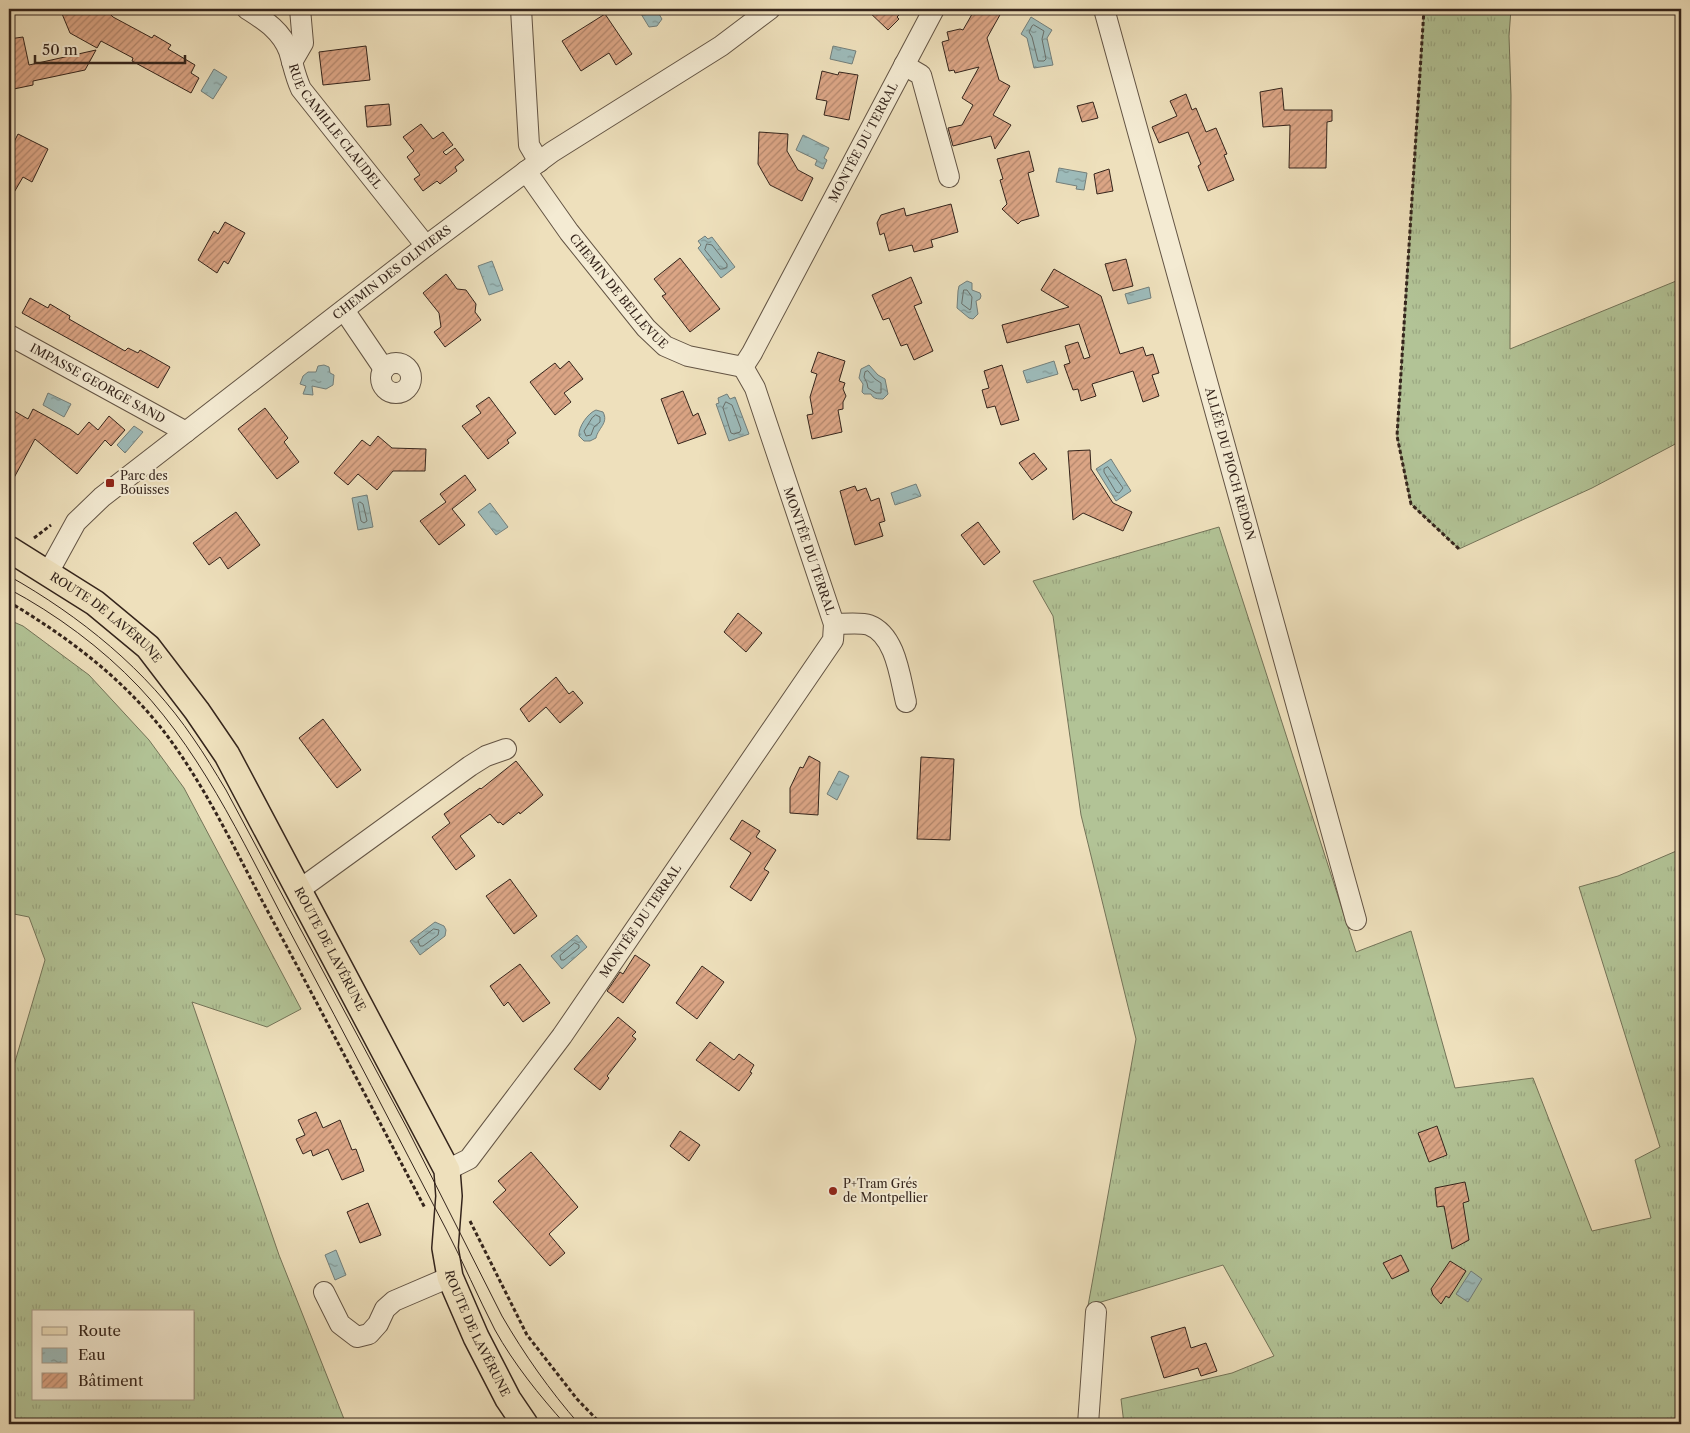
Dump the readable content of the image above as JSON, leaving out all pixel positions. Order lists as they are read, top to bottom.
{
  "streets": {
    "main road": ["ROUTE DE LAVÉRUNE"],
    "street": [
      "RUE CAMILLE CLAUDEL",
      "MONTÉE DU TERRAL",
      "CHEMIN DES OLIVIERS",
      "CHEMIN DE BELLEVUE",
      "IMPASSE GEORGE SAND",
      "ALLÉE DU PIOCH REDON"
    ]
  },
  "crossings": [
    ["RUE CAMILLE CLAUDEL", "CHEMIN DES OLIVIERS"],
    ["MONTÉE DU TERRAL", "CHEMIN DE BELLEVUE"],
    ["MONTÉE DU TERRAL", "ROUTE DE LAVÉRUNE"],
    ["CHEMIN DES OLIVIERS", "CHEMIN DE BELLEVUE"],
    ["CHEMIN DES OLIVIERS", "IMPASSE GEORGE SAND"],
    ["CHEMIN DES OLIVIERS", "ROUTE DE LAVÉRUNE"]
  ],
  "places": {
    "transit": ["Parc des Bouisses"],
    "other": ["P+Tram Grés de Montpellier"]
  },
  "legend": ["Route", "Eau", "Bâtiment"],
  "scale_bar": "50 m"
}
